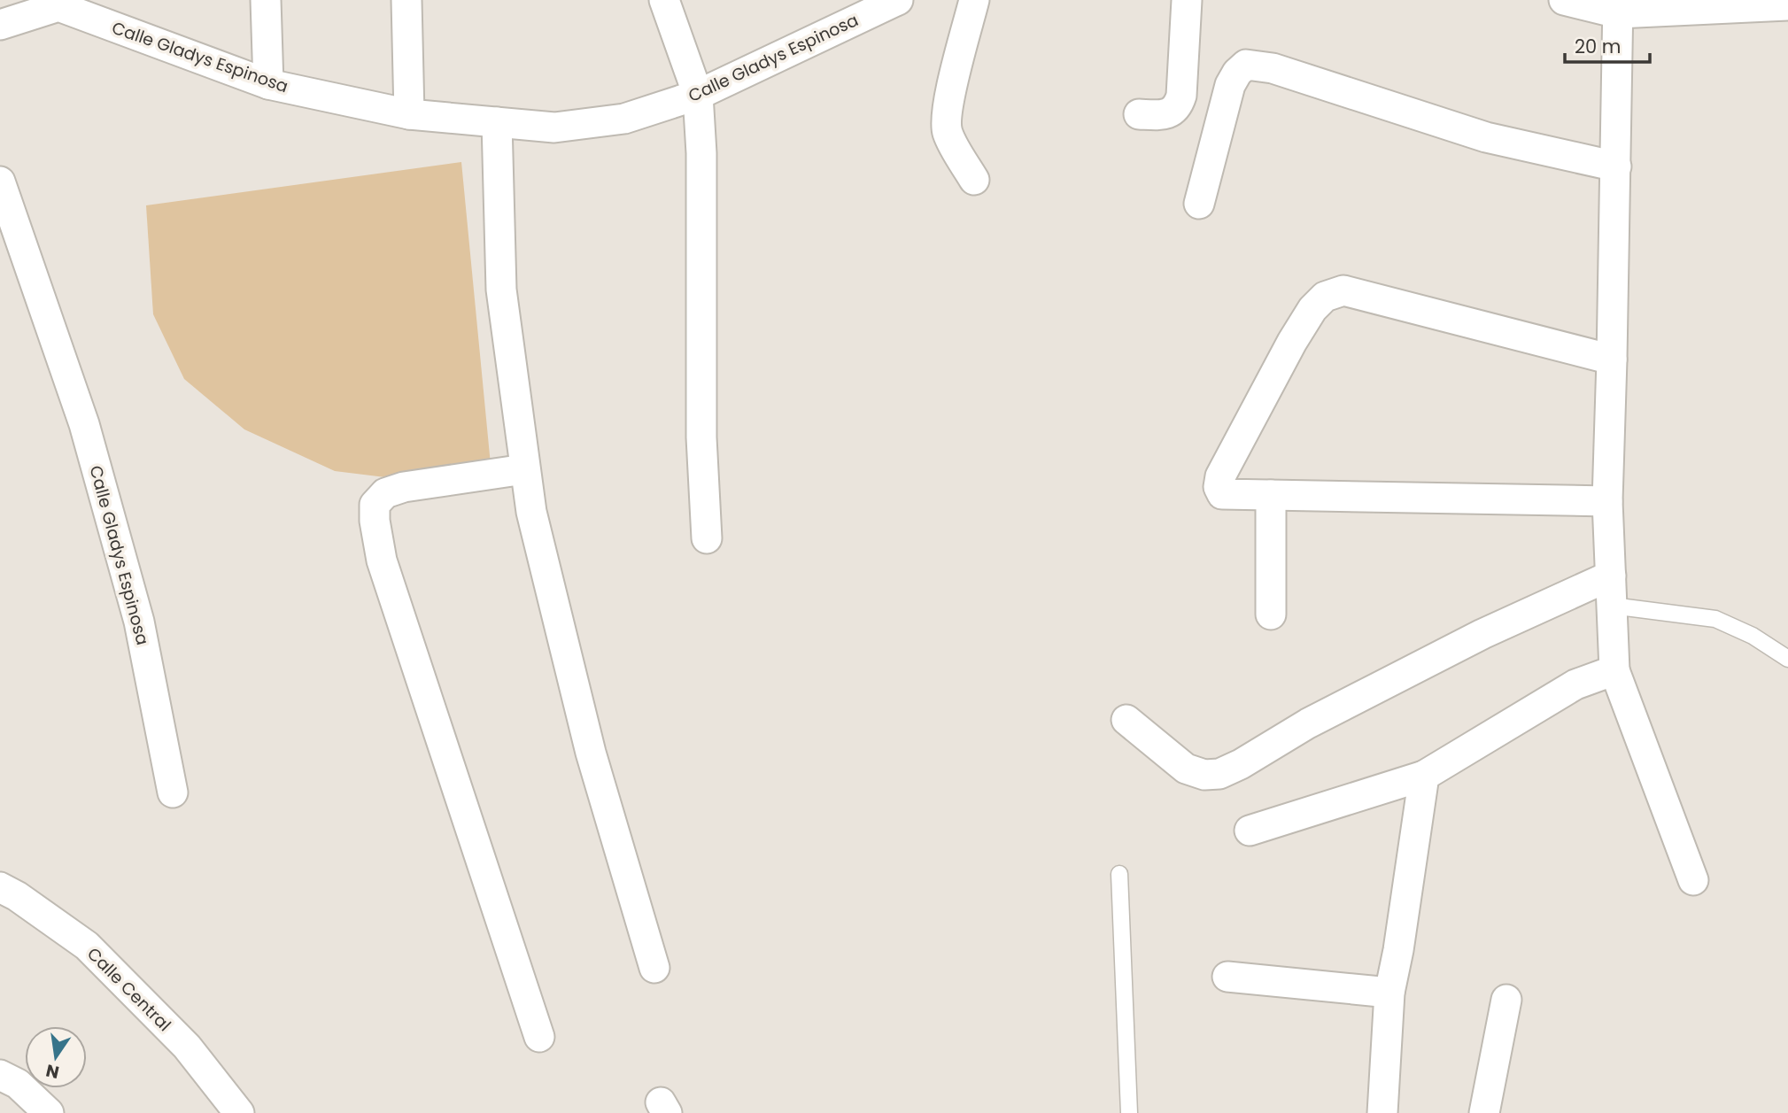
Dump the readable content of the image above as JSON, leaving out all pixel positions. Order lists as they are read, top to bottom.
{
  "streets": {
    "street": ["Calle Gladys Espinosa", "Calle Central"]
  },
  "scale_bar": "20 m",
  "north": "bottom"
}
